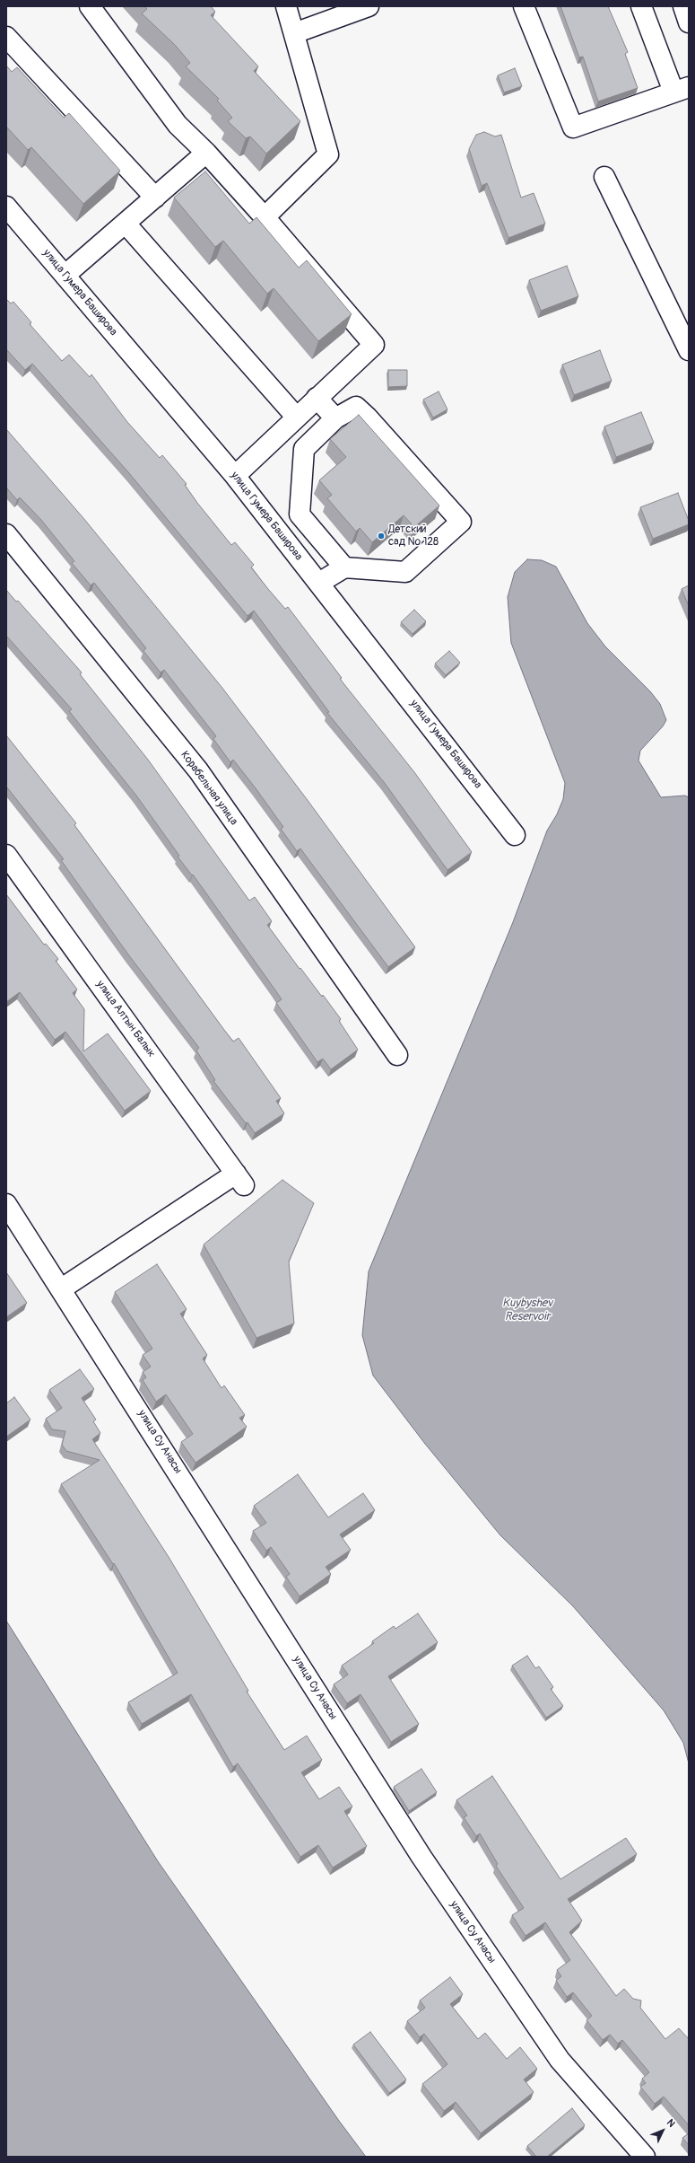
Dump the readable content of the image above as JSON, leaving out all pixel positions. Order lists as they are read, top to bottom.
{
  "streets": {
    "street": [
      "улица Гумера Баширова",
      "Корабельная улица",
      "улица Алтын Балык",
      "улица Су Анасы"
    ]
  },
  "crossings": [
    ["улица Алтын Балык", "улица Су Анасы"]
  ],
  "water": ["Kuybyshev Reservoir"],
  "places": ["Детский сад № 128"],
  "north": "top right"
}
